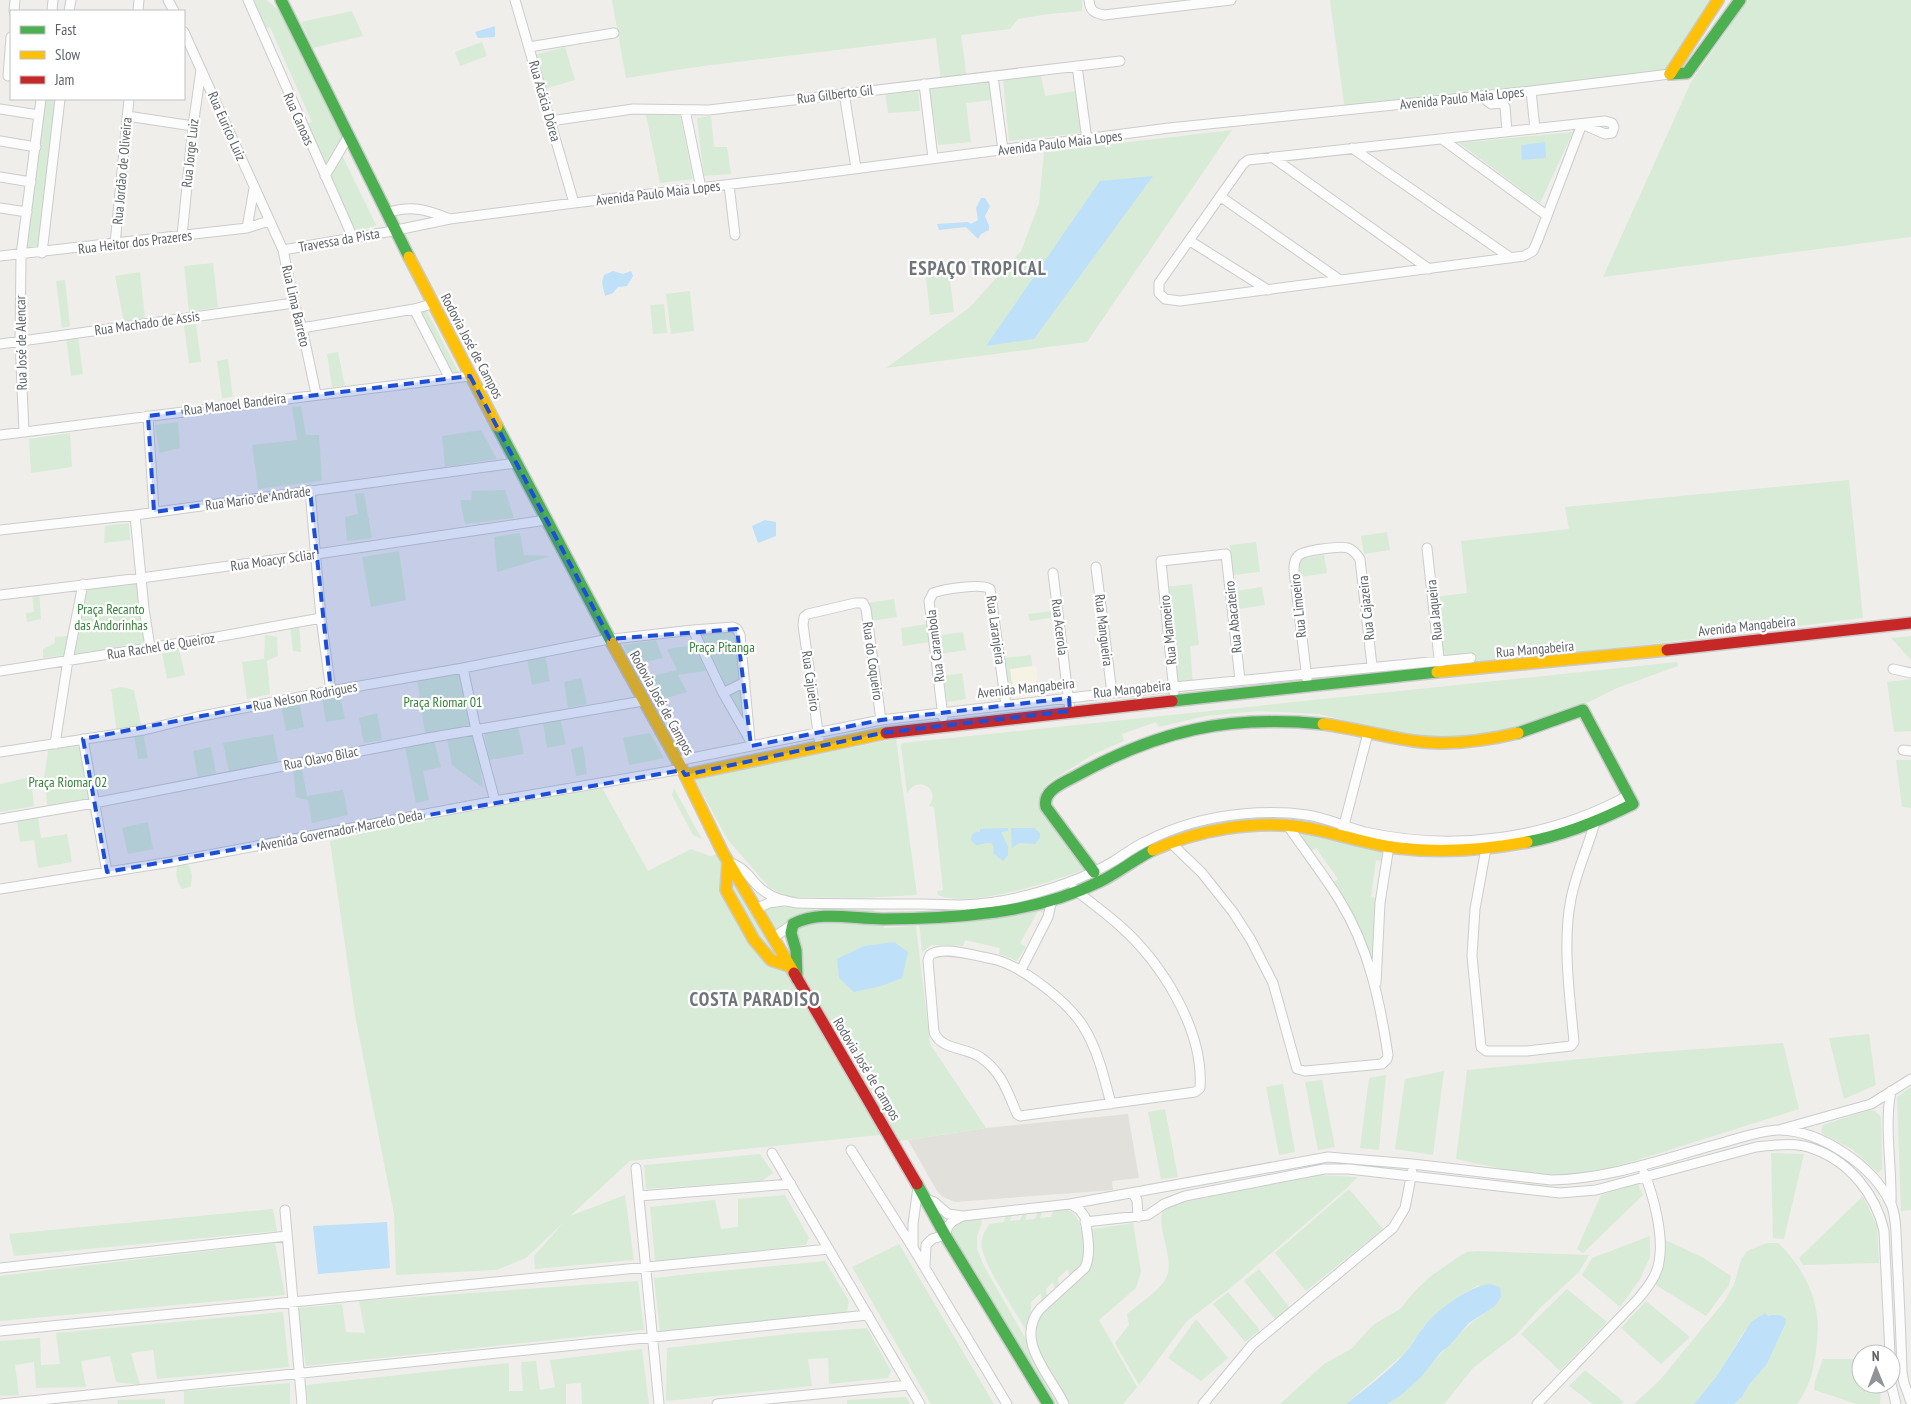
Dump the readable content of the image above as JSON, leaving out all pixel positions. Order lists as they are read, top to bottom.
{
  "streets": {
    "street": [
      "Rua Gilberto Gil",
      "Avenida Paulo Maia Lopes",
      "Rua Acácia Dórea",
      "Rua Canoas",
      "Rua Eurico Luiz",
      "Rua Jorge Luiz",
      "Rua Jordão de Oliveira",
      "Travessa da Pista",
      "Rua Heitor dos Prazeres",
      "Rua Lima Barreto",
      "Rua Machado de Assis",
      "Rua José de Alencar",
      "Rodovia José de Campos",
      "Rua Manoel Bandeira",
      "Rua Mario de Andrade",
      "Rua Moacyr Scliar",
      "Rua Limoeiro",
      "Rua Cajazeira",
      "Rua Jaqueira",
      "Rua Abacateiro",
      "Avenida Mangabeira",
      "Rua Acerola",
      "Rua Laranjeira",
      "Rua Mangueira",
      "Rua Mamoeiro",
      "Rua Rachel de Queiroz",
      "Rua Carambola",
      "Rua Mangabeira",
      "Rua do Coqueiro",
      "Rua Cajueiro",
      "Rua Nelson Rodrigues",
      "Rua Olavo Bilac",
      "Avenida Governador Marcelo Deda"
    ]
  },
  "crossings": [
    ["Rua Gilberto Gil", "Rua Acácia Dórea"],
    ["Avenida Paulo Maia Lopes", "Rua Acácia Dórea"],
    ["Avenida Paulo Maia Lopes", "Travessa da Pista"],
    ["Avenida Paulo Maia Lopes", "Rodovia José de Campos"],
    ["Rua Canoas", "Travessa da Pista"],
    ["Rua Eurico Luiz", "Rua Jorge Luiz"],
    ["Rua Eurico Luiz", "Rua Heitor dos Prazeres"],
    ["Rua Eurico Luiz", "Rua Lima Barreto"],
    ["Rua Jorge Luiz", "Rua Heitor dos Prazeres"],
    ["Rua Jordão de Oliveira", "Rua Heitor dos Prazeres"],
    ["Travessa da Pista", "Rua Lima Barreto"],
    ["Travessa da Pista", "Rodovia José de Campos"],
    ["Rua Heitor dos Prazeres", "Rua Lima Barreto"],
    ["Rua Heitor dos Prazeres", "Rua José de Alencar"],
    ["Rua Lima Barreto", "Rua Machado de Assis"],
    ["Rua Lima Barreto", "Rua Manoel Bandeira"],
    ["Rua Machado de Assis", "Rua José de Alencar"],
    ["Rua José de Alencar", "Rua Manoel Bandeira"],
    ["Rodovia José de Campos", "Rua Manoel Bandeira"],
    ["Rodovia José de Campos", "Rua Mario de Andrade"],
    ["Rodovia José de Campos", "Rua Moacyr Scliar"],
    ["Rodovia José de Campos", "Avenida Mangabeira"],
    ["Rodovia José de Campos", "Rua Mangabeira"],
    ["Rodovia José de Campos", "Rua Nelson Rodrigues"],
    ["Rodovia José de Campos", "Rua Olavo Bilac"],
    ["Rodovia José de Campos", "Avenida Governador Marcelo Deda"],
    ["Rua Limoeiro", "Rua Cajazeira"],
    ["Rua Limoeiro", "Avenida Mangabeira"],
    ["Rua Limoeiro", "Rua Mangabeira"],
    ["Rua Cajazeira", "Avenida Mangabeira"],
    ["Rua Jaqueira", "Avenida Mangabeira"],
    ["Rua Jaqueira", "Rua Mangabeira"],
    ["Rua Abacateiro", "Avenida Mangabeira"],
    ["Rua Abacateiro", "Rua Mamoeiro"],
    ["Avenida Mangabeira", "Rua Acerola"],
    ["Avenida Mangabeira", "Rua Laranjeira"],
    ["Avenida Mangabeira", "Rua Mangueira"],
    ["Avenida Mangabeira", "Rua Mamoeiro"],
    ["Avenida Mangabeira", "Rua Carambola"],
    ["Avenida Mangabeira", "Rua Mangabeira"],
    ["Avenida Mangabeira", "Rua do Coqueiro"],
    ["Avenida Mangabeira", "Rua Cajueiro"],
    ["Avenida Mangabeira", "Avenida Governador Marcelo Deda"],
    ["Rua Acerola", "Rua Mangabeira"],
    ["Rua Laranjeira", "Rua Carambola"],
    ["Rua Mamoeiro", "Rua Mangabeira"],
    ["Rua Carambola", "Rua Mangabeira"],
    ["Rua Mangabeira", "Rua Cajueiro"],
    ["Rua Mangabeira", "Avenida Governador Marcelo Deda"],
    ["Rua do Coqueiro", "Rua Cajueiro"]
  ],
  "districts": ["ESPAÇO TROPICAL", "COSTA PARADISO"],
  "parks": [
    "Praça Recanto das Andorinhas",
    "Praça Pitanga",
    "Praça Riomar 01",
    "Praça Riomar 02"
  ],
  "legend": ["Fast", "Slow", "Jam"],
  "north": "top"
}
